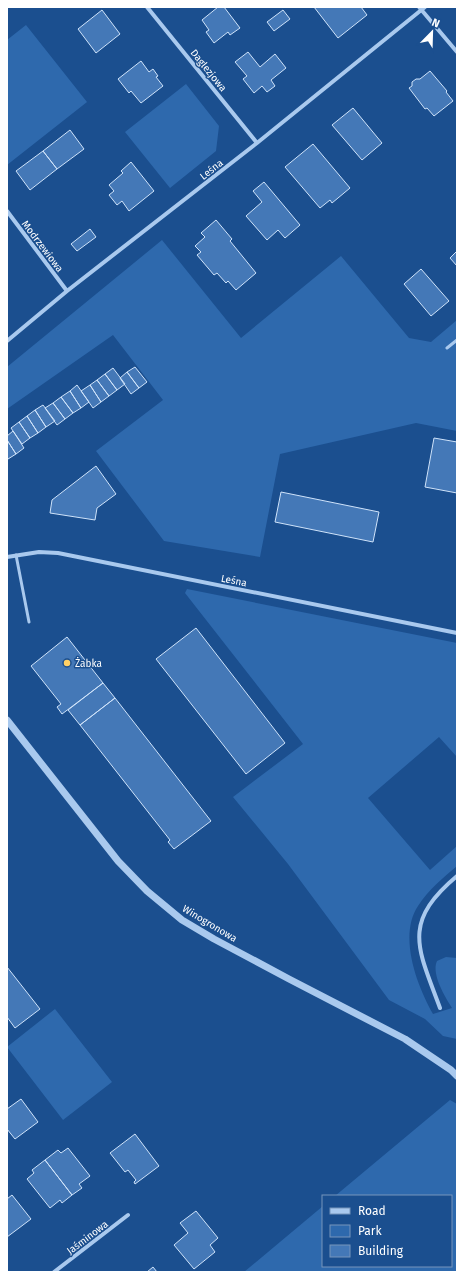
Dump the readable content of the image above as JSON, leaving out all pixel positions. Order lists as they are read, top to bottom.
{
  "streets": {
    "street": [
      "Daglezjowa",
      "Leśna",
      "Modrzewiowa",
      "Winogronowa",
      "Jaśminowa"
    ]
  },
  "crossings": [
    ["Daglezjowa", "Leśna"],
    ["Leśna", "Modrzewiowa"]
  ],
  "places": ["Żabka"],
  "legend": ["Road", "Park", "Building"],
  "north": "top right"
}
